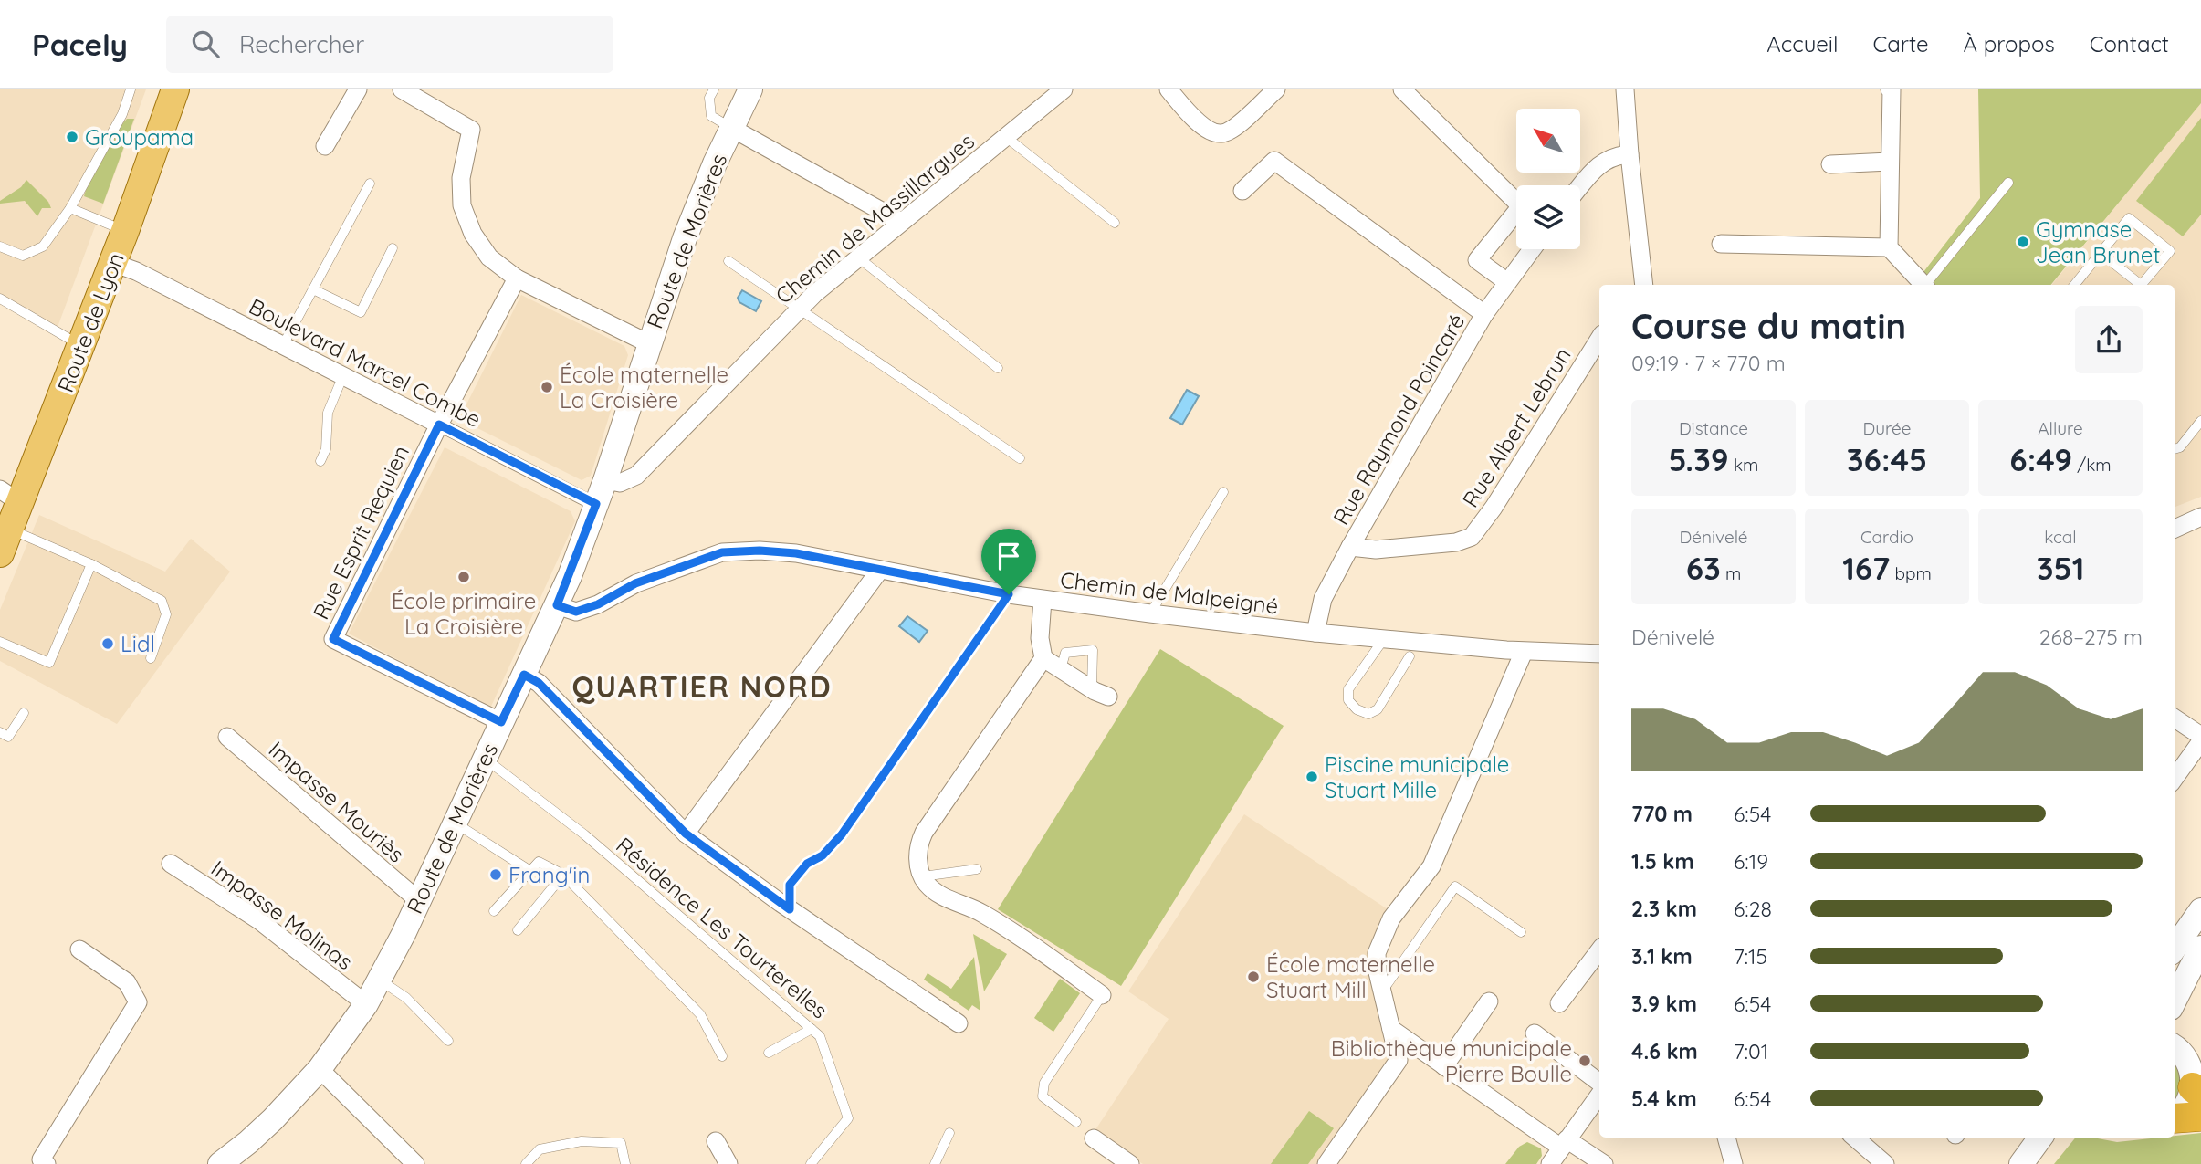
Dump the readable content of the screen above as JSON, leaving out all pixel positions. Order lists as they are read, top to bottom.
{
  "streets": {
    "main road": ["Route de Morières", "Route de Lyon"],
    "street": [
      "Chemin de Massillargues",
      "Boulevard Marcel Combe",
      "Rue Raymond Poincaré",
      "Rue Albert Lebrun",
      "Rue Esprit Requien",
      "Chemin de Malpeigné",
      "Impasse Mouriès",
      "Impasse Molinas"
    ],
    "lane": ["Résidence Les Tourterelles"]
  },
  "crossings": [
    ["Chemin de Massillargues", "Route de Morières"],
    ["Route de Morières", "Boulevard Marcel Combe"],
    ["Route de Morières", "Rue Esprit Requien"],
    ["Route de Morières", "Chemin de Malpeigné"],
    ["Route de Morières", "Impasse Mouriès"],
    ["Route de Morières", "Impasse Molinas"],
    ["Route de Morières", "Résidence Les Tourterelles"],
    ["Route de Lyon", "Boulevard Marcel Combe"],
    ["Boulevard Marcel Combe", "Rue Esprit Requien"],
    ["Rue Raymond Poincaré", "Rue Albert Lebrun"],
    ["Rue Raymond Poincaré", "Chemin de Malpeigné"]
  ],
  "districts": ["QUARTIER NORD"],
  "places": [
    "Groupama",
    "Gymnase Jean Brunet",
    "École maternelle La Croisière",
    "École primaire La Croisière",
    "Lidl",
    "Piscine municipale Stuart Mille",
    "Frang'in",
    "École maternelle Stuart Mill",
    "Bibliothèque municipale Pierre Boulle"
  ],
  "north": "top left",
  "page": {
    "header": "Pacely",
    "search": "Rechercher",
    "nav": [
      "Accueil",
      "Carte",
      "À propos",
      "Contact"
    ],
    "heading": ["Course du matin", "09:19 · 7 × 770 m"],
    "stats": [
      ["Distance", "5.39 km"],
      ["Durée", "36:45"],
      ["Allure", "6:49 /km"],
      ["Dénivelé", "63 m"],
      ["Cardio", "167 bpm"],
      ["kcal", "351"]
    ],
    "chart": ["Dénivelé", "268–275 m"],
    "list": [
      {
        "name": "770 m",
        "note": "6:54"
      },
      {
        "name": "1.5 km",
        "note": "6:19"
      },
      {
        "name": "2.3 km",
        "note": "6:28"
      },
      {
        "name": "3.1 km",
        "note": "7:15"
      },
      {
        "name": "3.9 km",
        "note": "6:54"
      },
      {
        "name": "4.6 km",
        "note": "7:01"
      },
      {
        "name": "5.4 km",
        "note": "6:54"
      }
    ]
  }
}
